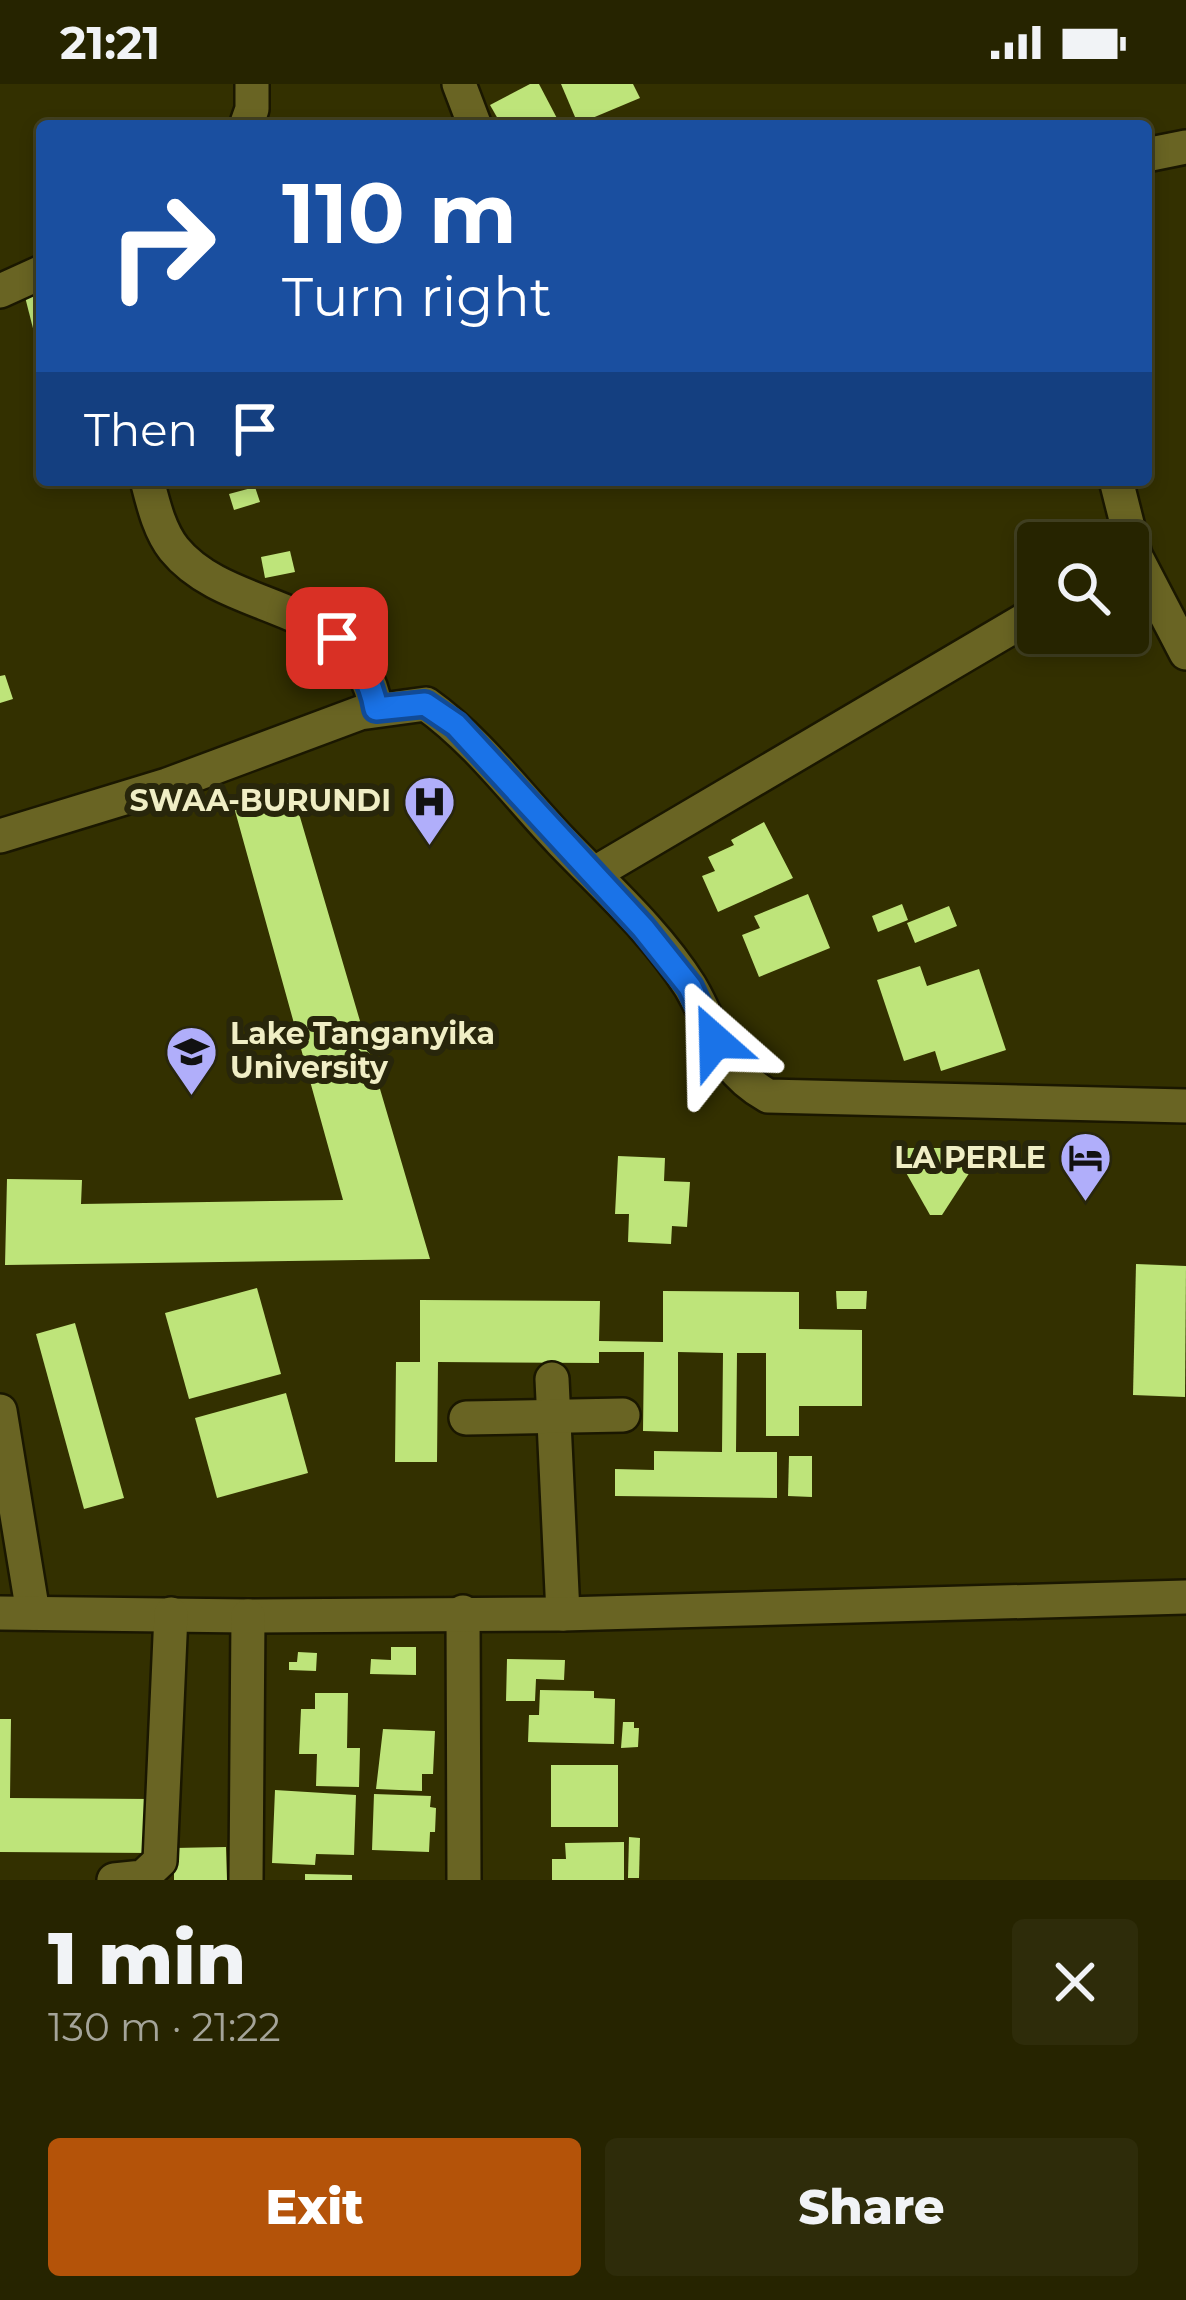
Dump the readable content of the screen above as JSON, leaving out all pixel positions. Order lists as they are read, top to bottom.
{
  "places": {
    "hospital": ["SWAA-BURUNDI"],
    "school or university": ["Lake Tanganyika University"],
    "hotel": ["LA PERLE"]
  },
  "page": {
    "status": "21:21",
    "turn": ["110 m", "Turn right"],
    "then": "Then",
    "heading": ["1 min", "130 m · 21:22"],
    "buttons": ["Exit", "Share"]
  }
}
